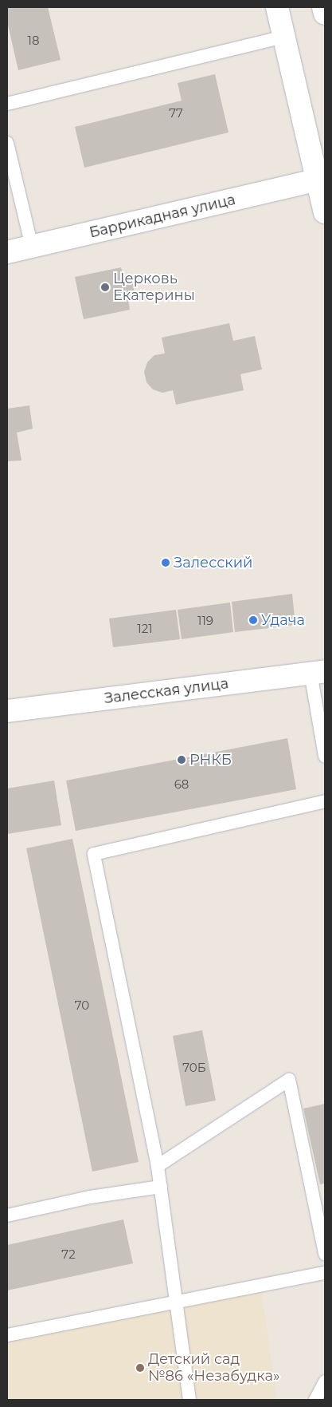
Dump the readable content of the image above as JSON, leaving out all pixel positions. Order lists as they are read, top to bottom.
{
  "streets": {
    "main road": ["Баррикадная улица", "Залесская улица"]
  },
  "places": [
    "Церковь Екатерины",
    "Залесский",
    "Удача",
    "РНКБ",
    "Детский сад №86 «Незабудка»"
  ],
  "house_numbers": [
    "18",
    "77",
    "119",
    "121",
    "68",
    "70",
    "70Б",
    "72"
  ]
}
